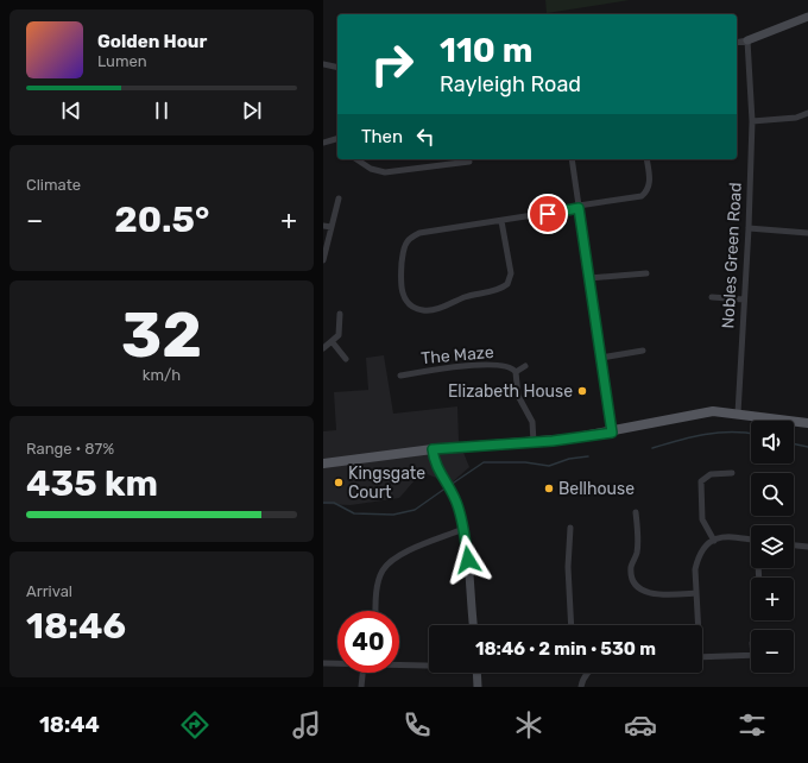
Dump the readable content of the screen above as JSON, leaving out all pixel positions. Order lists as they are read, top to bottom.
{
  "streets": {
    "street": ["Nobles Green Road", "The Maze"]
  },
  "places": ["Elizabeth House", "Kingsgate Court", "Bellhouse"],
  "page": {
    "turn": ["110 m", "Rayleigh Road"],
    "song": ["Golden Hour", "Lumen"],
    "then": "Then",
    "tile": [
      "Climate",
      ["32", "km/h"],
      ["Range · 87%", "435 km"],
      ["Arrival", "18:46"]
    ],
    "heat": ["−", "20.5°", "+"],
    "map_buttons": ["+", "−"],
    "limit": "40",
    "trip": "18:46 · 2 min · 530 m",
    "tabs": "18:44"
  }
}
